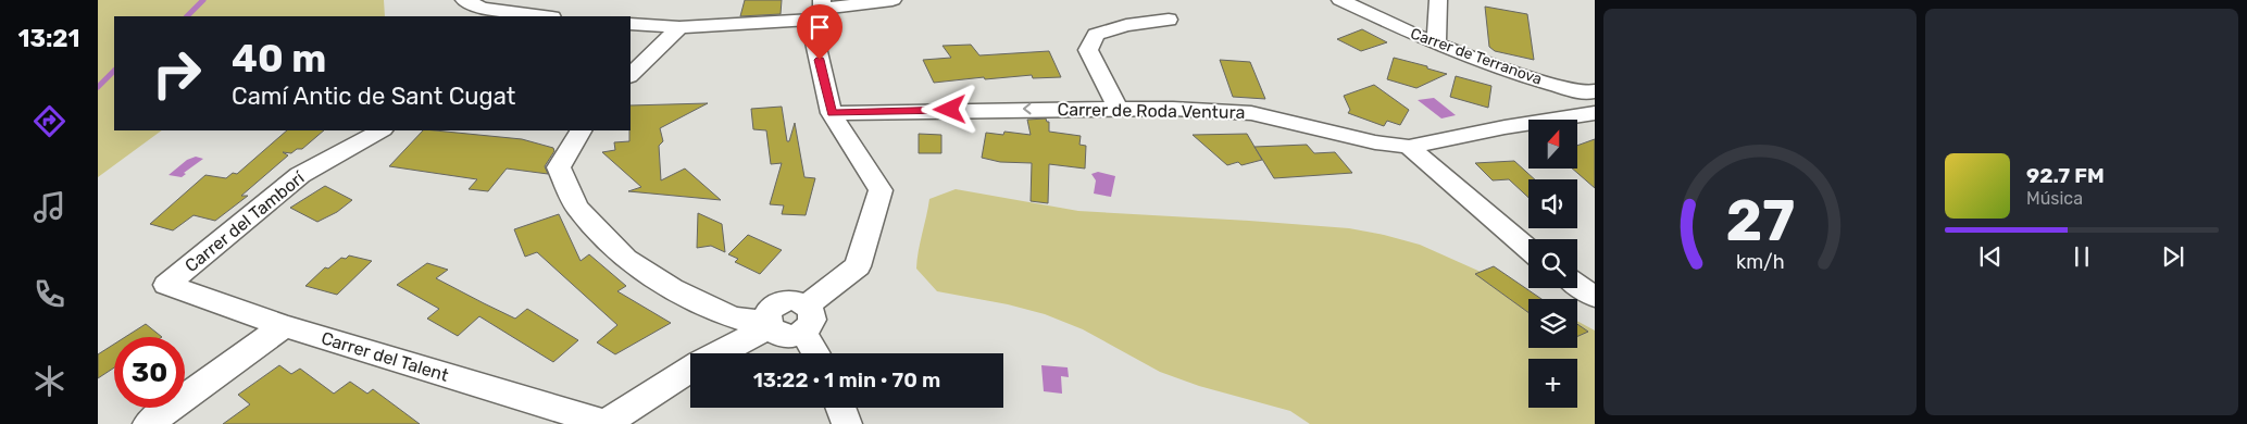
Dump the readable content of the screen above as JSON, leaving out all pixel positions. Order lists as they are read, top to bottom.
{
  "streets": {
    "street": [
      "Carrer de Terranova",
      "Carrer de Roda Ventura",
      "Carrer del Tamborí",
      "Carrer del Talent"
    ]
  },
  "crossings": [
    ["Carrer del Tamborí", "Carrer del Talent"]
  ],
  "one_way": ["Carrer de Roda Ventura"],
  "north": "top",
  "page": {
    "tabs": "13:21",
    "turn": ["40 m", "Camí Antic de Sant Cugat"],
    "map_buttons": "+",
    "song": ["92.7 FM", "Música"],
    "limit": "30",
    "trip": "13:22 · 1 min · 70 m",
    "gauge": ["27", "km/h"]
  }
}
